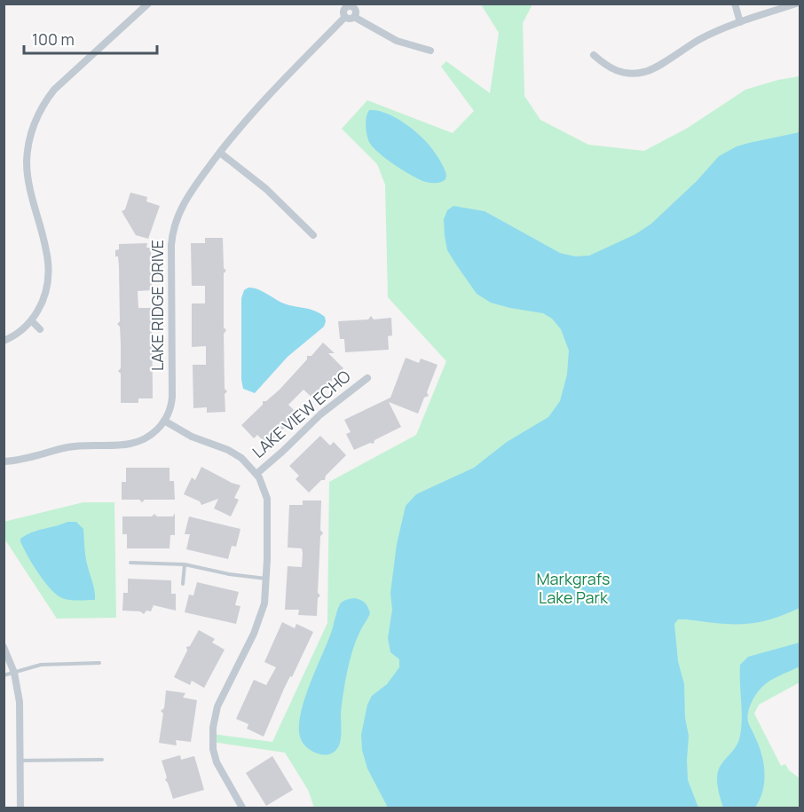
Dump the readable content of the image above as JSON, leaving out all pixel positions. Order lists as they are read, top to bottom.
{
  "streets": {
    "street": ["LAKE RIDGE DRIVE", "LAKE VIEW ECHO"]
  },
  "parks": ["Markgrafs Lake Park"],
  "scale_bar": "100 m"
}
